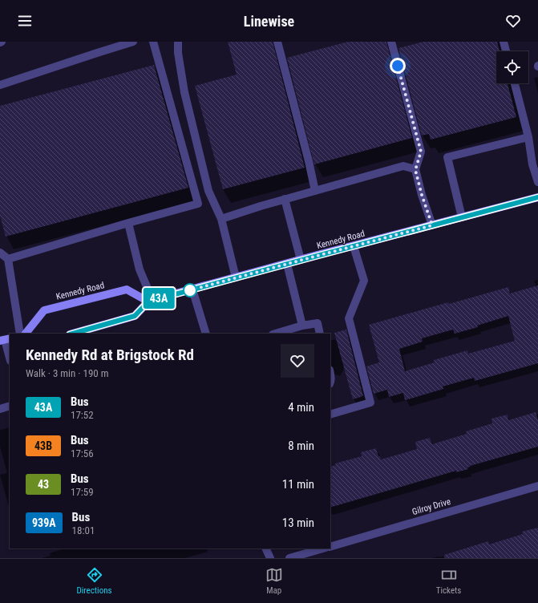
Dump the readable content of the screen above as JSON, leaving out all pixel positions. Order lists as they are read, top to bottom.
{
  "streets": {
    "main road": ["Kennedy Road"],
    "street": ["Gilroy Drive"]
  },
  "lines": ["bus line 43A"],
  "page": {
    "header": "Linewise",
    "on_map": "43A",
    "heading": ["Kennedy Rd at Brigstock Rd", "Walk · 3 min · 190 m"],
    "list": [
      {
        "mark": "43A",
        "name": "Bus",
        "note": "17:52",
        "value": "4 min"
      },
      {
        "mark": "43B",
        "name": "Bus",
        "note": "17:56",
        "value": "8 min"
      },
      {
        "mark": "43",
        "name": "Bus",
        "note": "17:59",
        "value": "11 min"
      },
      {
        "mark": "939A",
        "name": "Bus",
        "note": "18:01",
        "value": "13 min"
      }
    ],
    "tabs": ["Directions", "Map", "Tickets"]
  }
}
